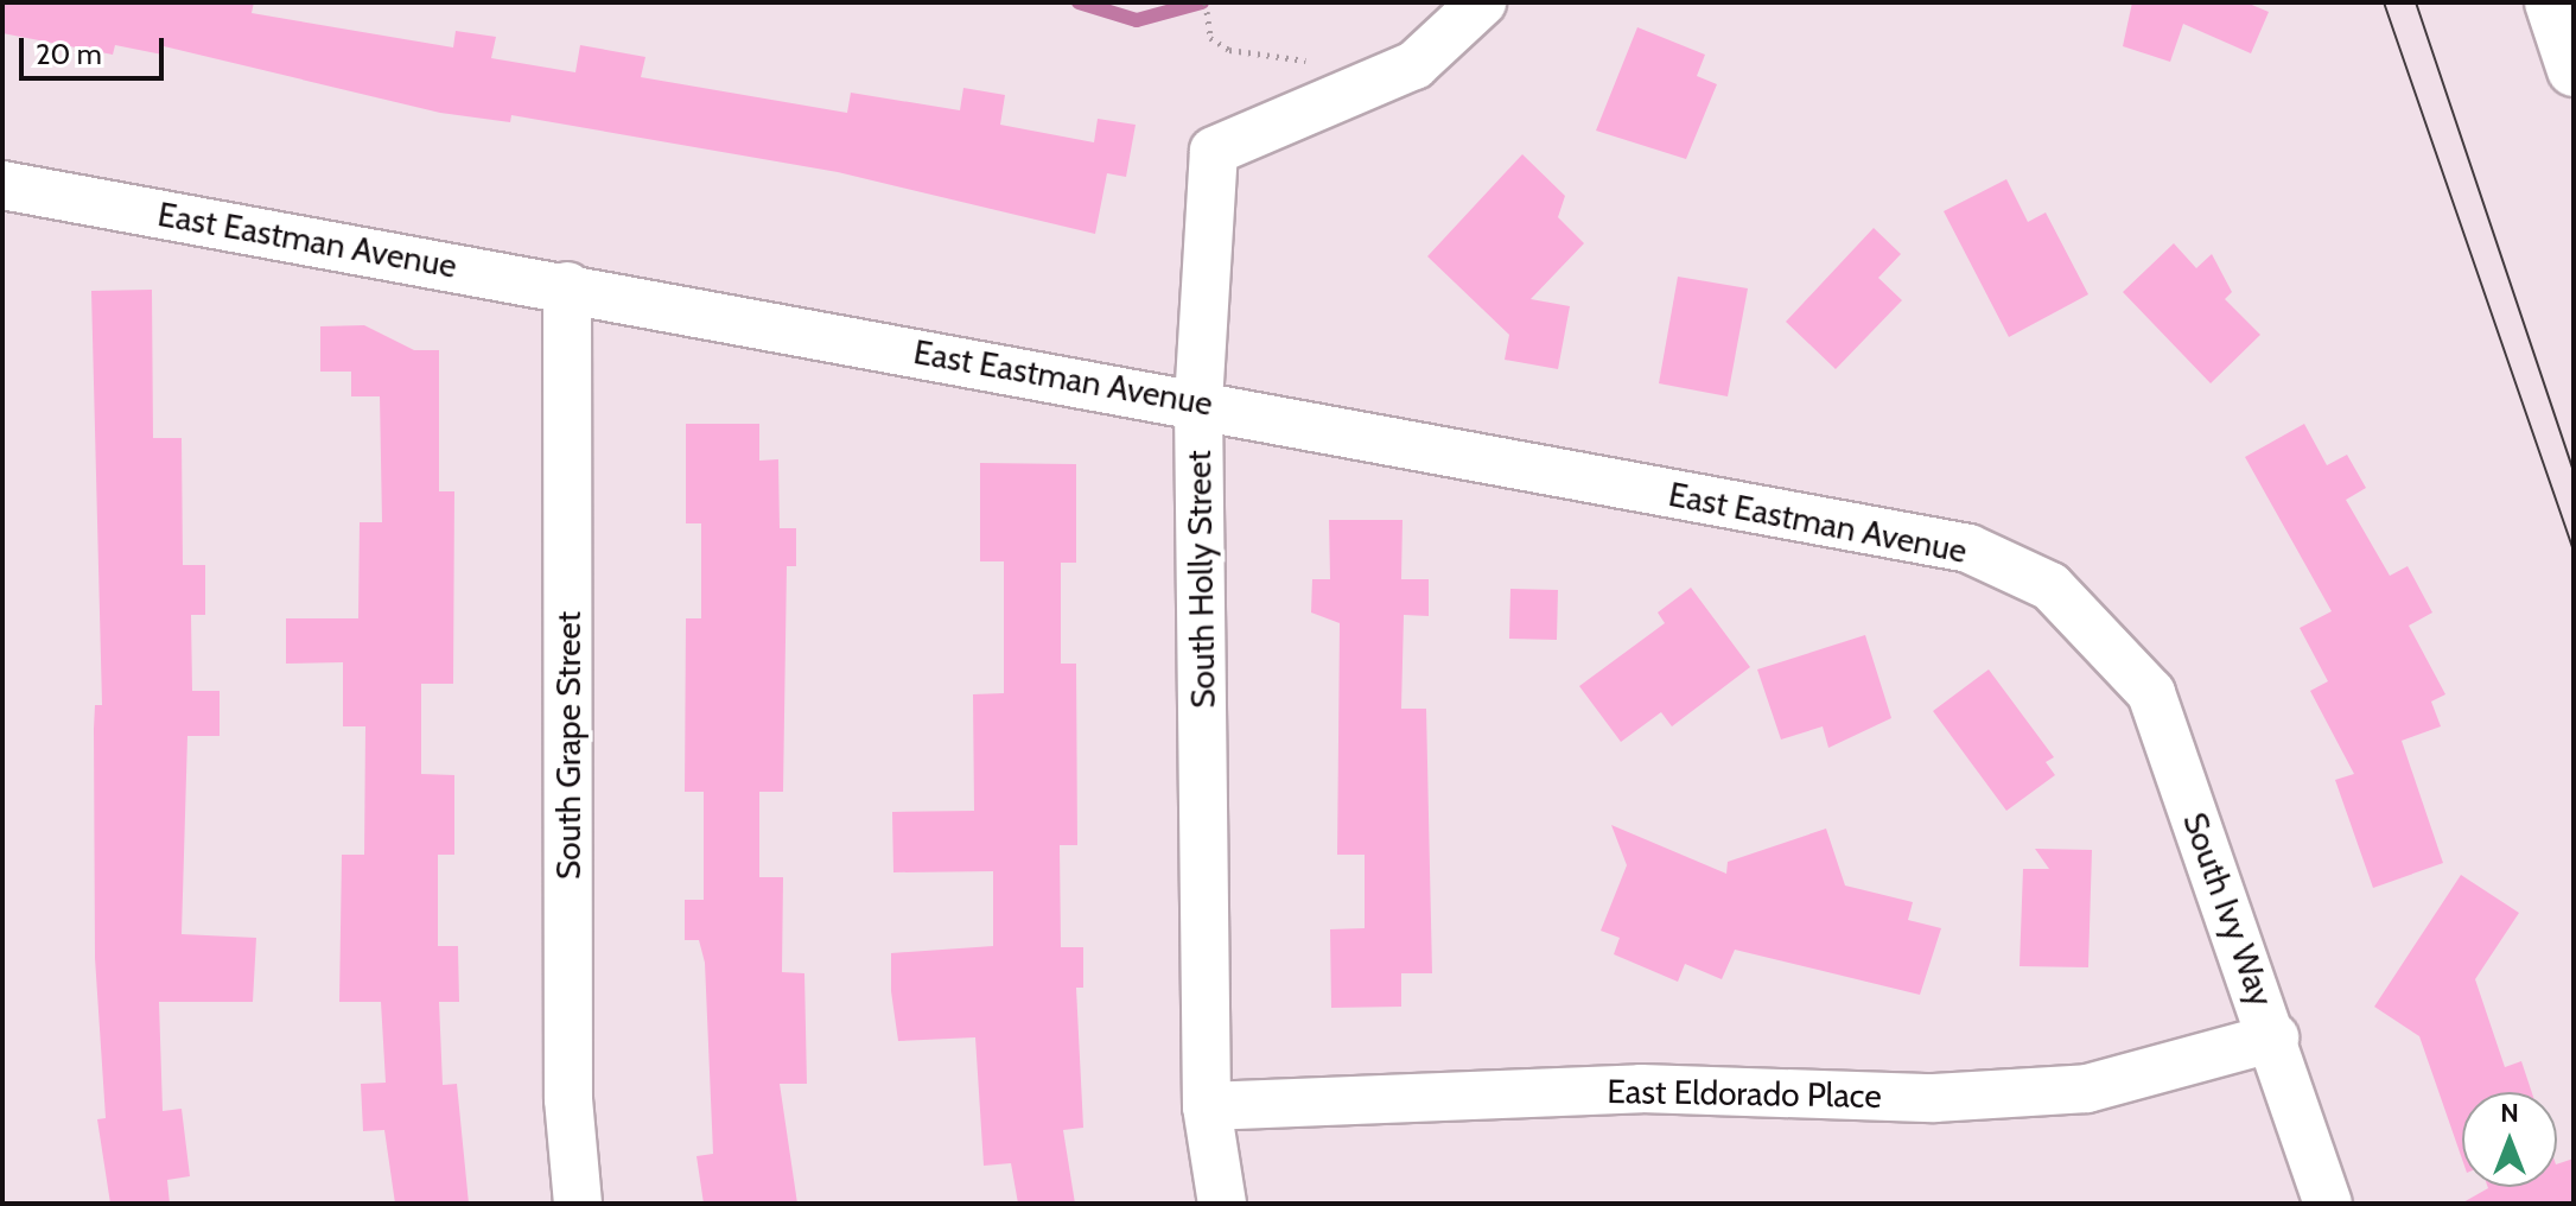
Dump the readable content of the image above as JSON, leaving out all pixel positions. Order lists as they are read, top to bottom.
{
  "streets": {
    "street": [
      "East Eastman Avenue",
      "South Holly Street",
      "South Grape Street",
      "South Ivy Way",
      "East Eldorado Place"
    ]
  },
  "crossings": [
    ["East Eastman Avenue", "South Holly Street"],
    ["East Eastman Avenue", "South Grape Street"],
    ["East Eastman Avenue", "South Ivy Way"],
    ["South Holly Street", "East Eldorado Place"],
    ["South Ivy Way", "East Eldorado Place"]
  ],
  "scale_bar": "20 m",
  "north": "top"
}
